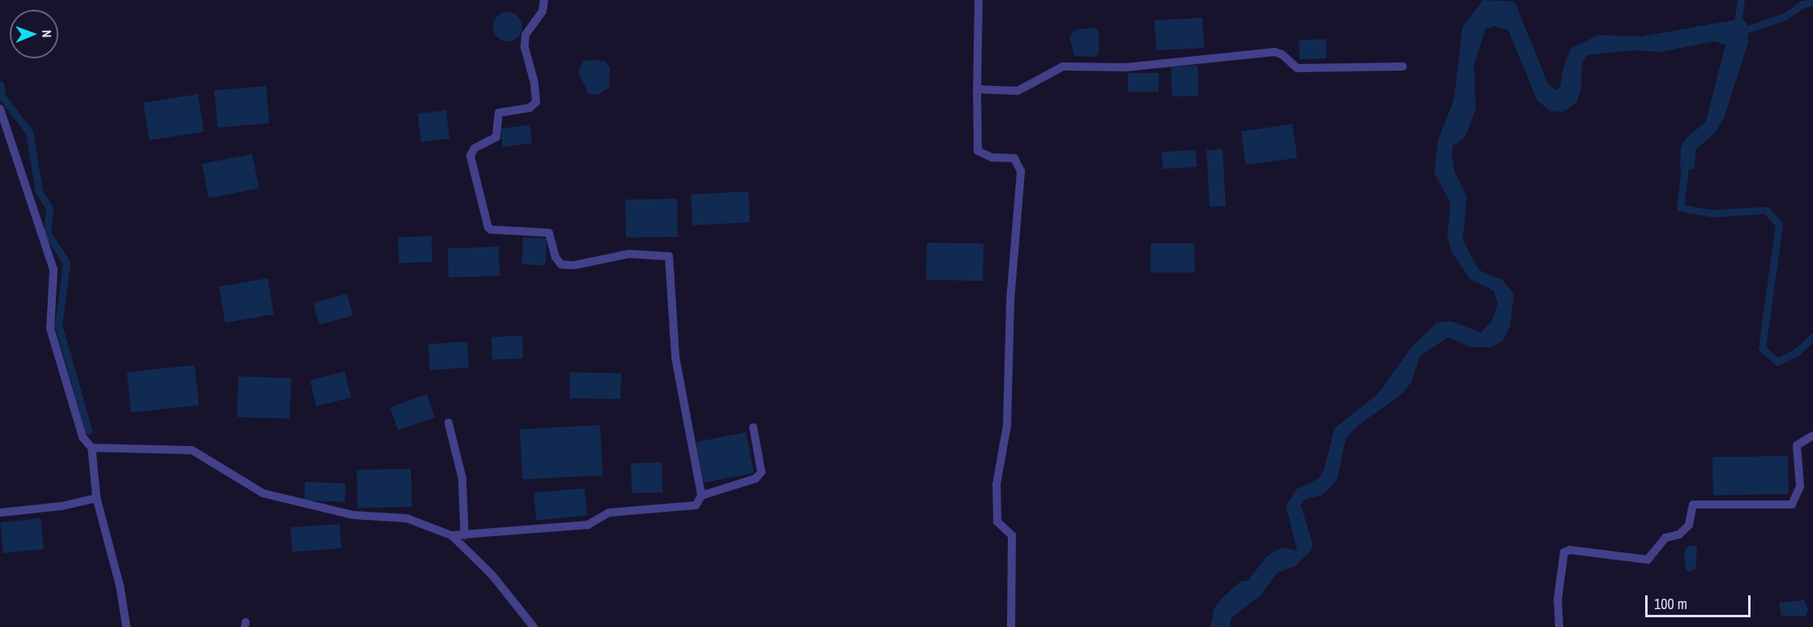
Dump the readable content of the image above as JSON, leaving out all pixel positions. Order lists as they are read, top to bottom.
{
  "scale_bar": "100 m",
  "north": "right"
}
